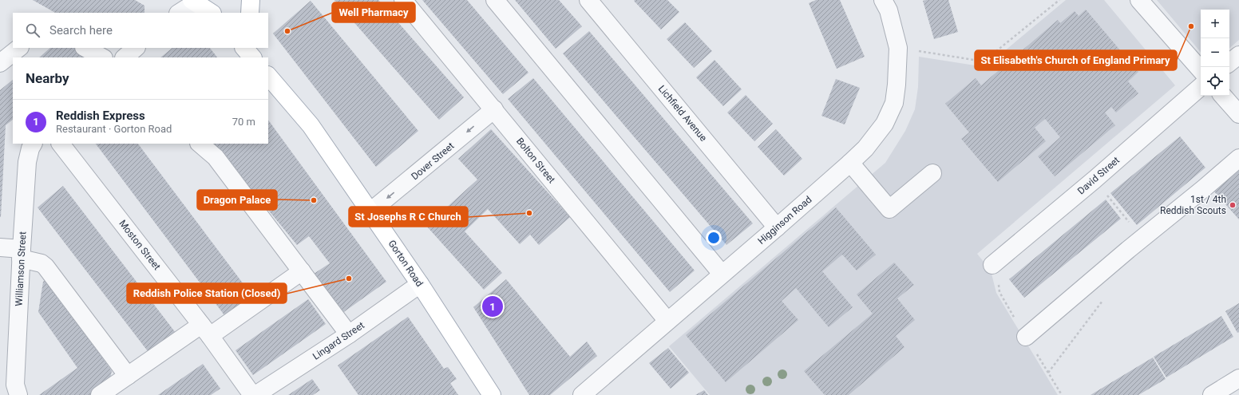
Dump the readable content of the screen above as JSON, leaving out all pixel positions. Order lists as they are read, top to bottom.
{
  "streets": {
    "main road": ["Gorton Road"],
    "street": [
      "Lichfield Avenue",
      "Bolton Street",
      "Dover Street",
      "David Street",
      "Higginson Road",
      "Moston Street",
      "Williamson Street",
      "Lingard Street"
    ]
  },
  "crossings": [
    ["Lichfield Avenue", "Higginson Road"],
    ["Bolton Street", "Dover Street"],
    ["Bolton Street", "Higginson Road"],
    ["Dover Street", "Gorton Road"],
    ["Gorton Road", "Lingard Street"]
  ],
  "one_way": ["Dover Street"],
  "places": [
    "St Elisabeth's Church of England Primary",
    "Well Pharmacy",
    "Dragon Palace",
    "1st / 4th Reddish Scouts",
    "St Josephs R C Church",
    "Reddish Police Station (Closed)"
  ],
  "page": {
    "map_buttons": ["+", "−"],
    "search": "Search here",
    "heading": "Nearby",
    "list": [
      {
        "mark": "1",
        "name": "Reddish Express",
        "note": "Restaurant · Gorton Road",
        "value": "70 m"
      }
    ],
    "pins": "1"
  }
}
